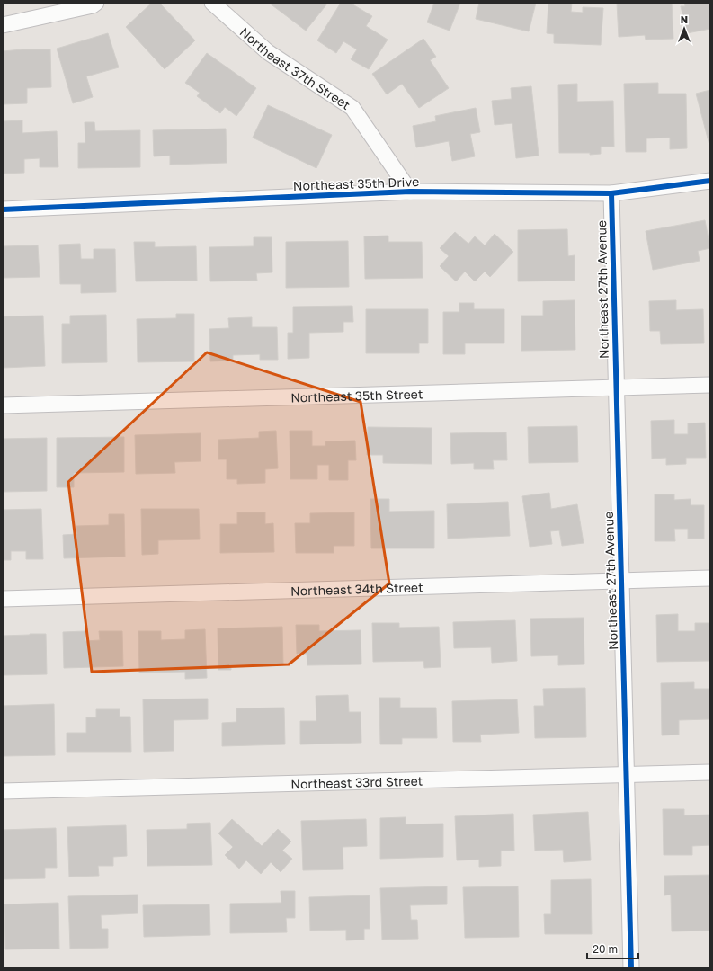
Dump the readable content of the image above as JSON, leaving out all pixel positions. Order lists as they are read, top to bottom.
{
  "streets": {
    "street": [
      "Northeast 37th Street",
      "Northeast 35th Drive",
      "Northeast 27th Avenue",
      "Northeast 35th Street",
      "Northeast 34th Street",
      "Northeast 33rd Street"
    ]
  },
  "crossings": [
    ["Northeast 37th Street", "Northeast 35th Drive"],
    ["Northeast 35th Drive", "Northeast 27th Avenue"],
    ["Northeast 27th Avenue", "Northeast 35th Street"],
    ["Northeast 27th Avenue", "Northeast 34th Street"],
    ["Northeast 27th Avenue", "Northeast 33rd Street"]
  ],
  "scale_bar": "20 m",
  "north": "top"
}
